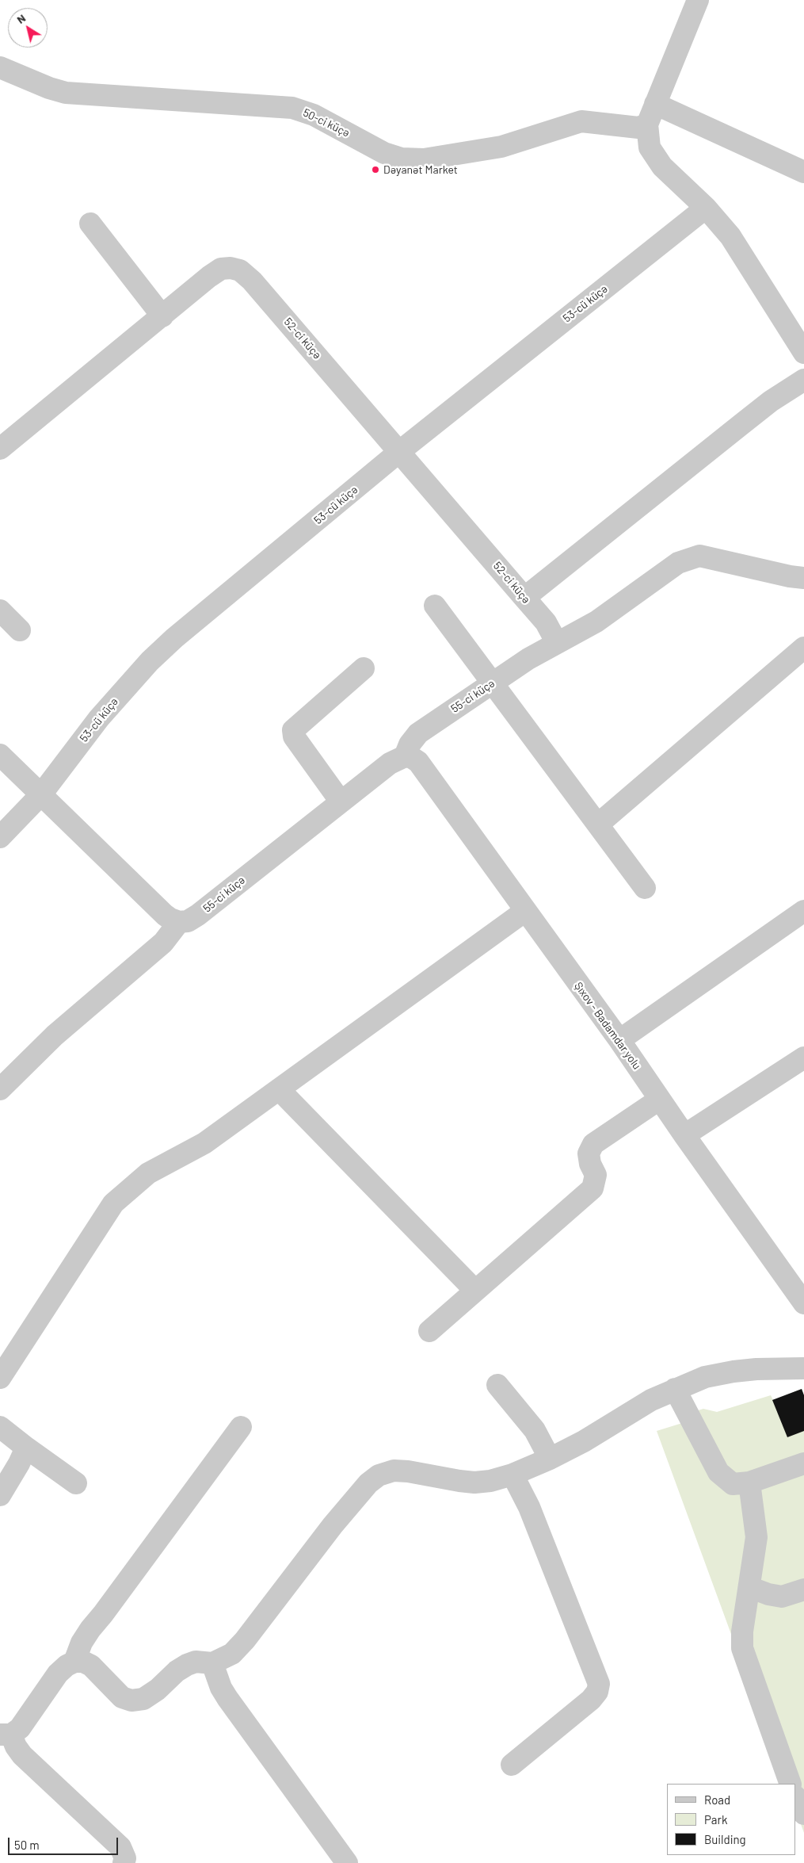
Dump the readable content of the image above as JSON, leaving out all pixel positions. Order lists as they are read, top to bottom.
{
  "streets": {
    "street": [
      "50-ci küçə",
      "53-cü küçə",
      "52-ci küçə",
      "55-ci küçə",
      "Şıxov - Badamdar yolu"
    ]
  },
  "crossings": [
    ["53-cü küçə", "52-ci küçə"],
    ["52-ci küçə", "55-ci küçə"],
    ["55-ci küçə", "Şıxov - Badamdar yolu"]
  ],
  "places": ["Dəyanət Market"],
  "legend": ["Road", "Park", "Building"],
  "scale_bar": "50 m",
  "north": "top left"
}
